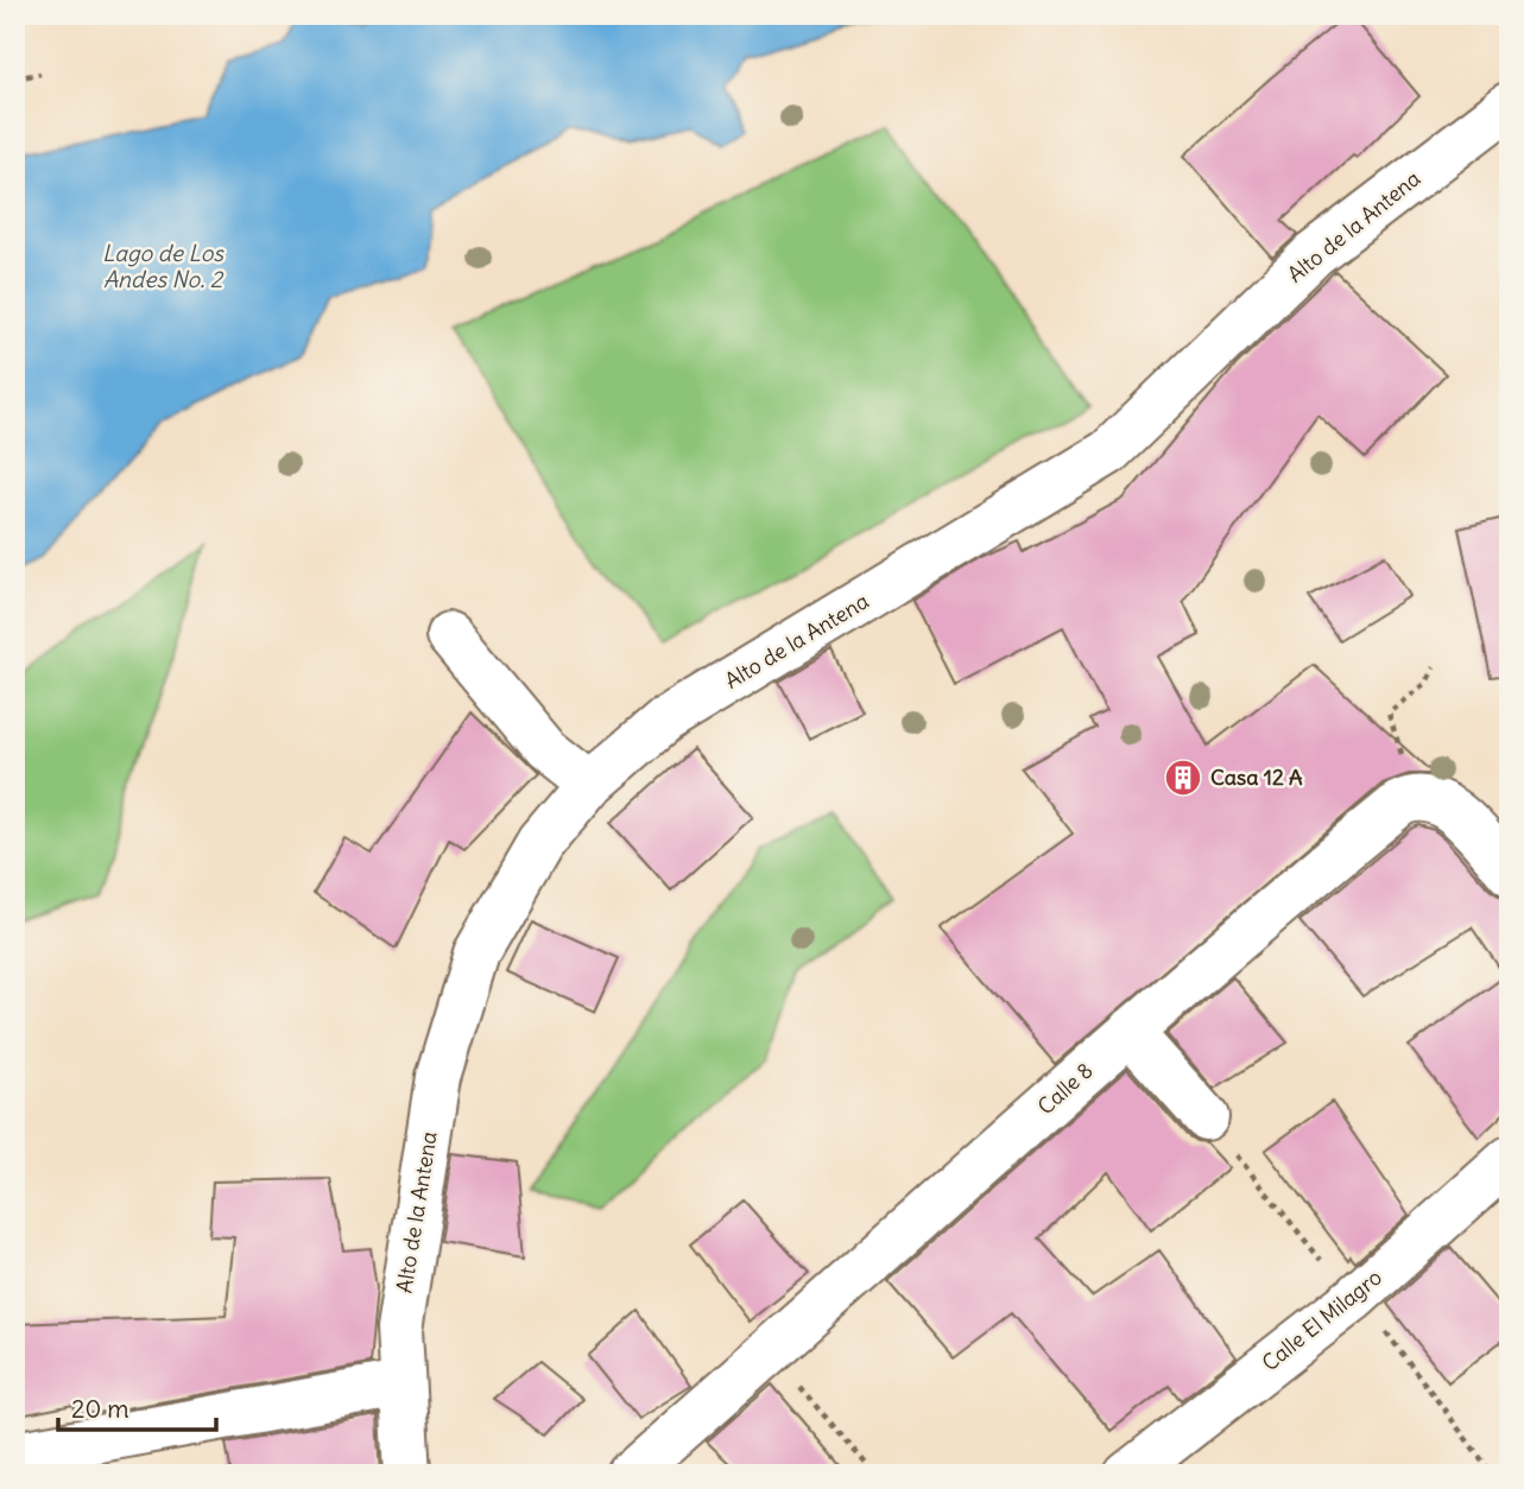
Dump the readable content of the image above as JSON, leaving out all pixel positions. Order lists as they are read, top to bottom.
{
  "streets": {
    "street": ["Alto de la Antena", "Calle 8", "Calle El Milagro"]
  },
  "water": ["Lago de Los Andes No. 2"],
  "places": {
    "building": ["Casa 12 A"]
  },
  "scale_bar": "20 m"
}
